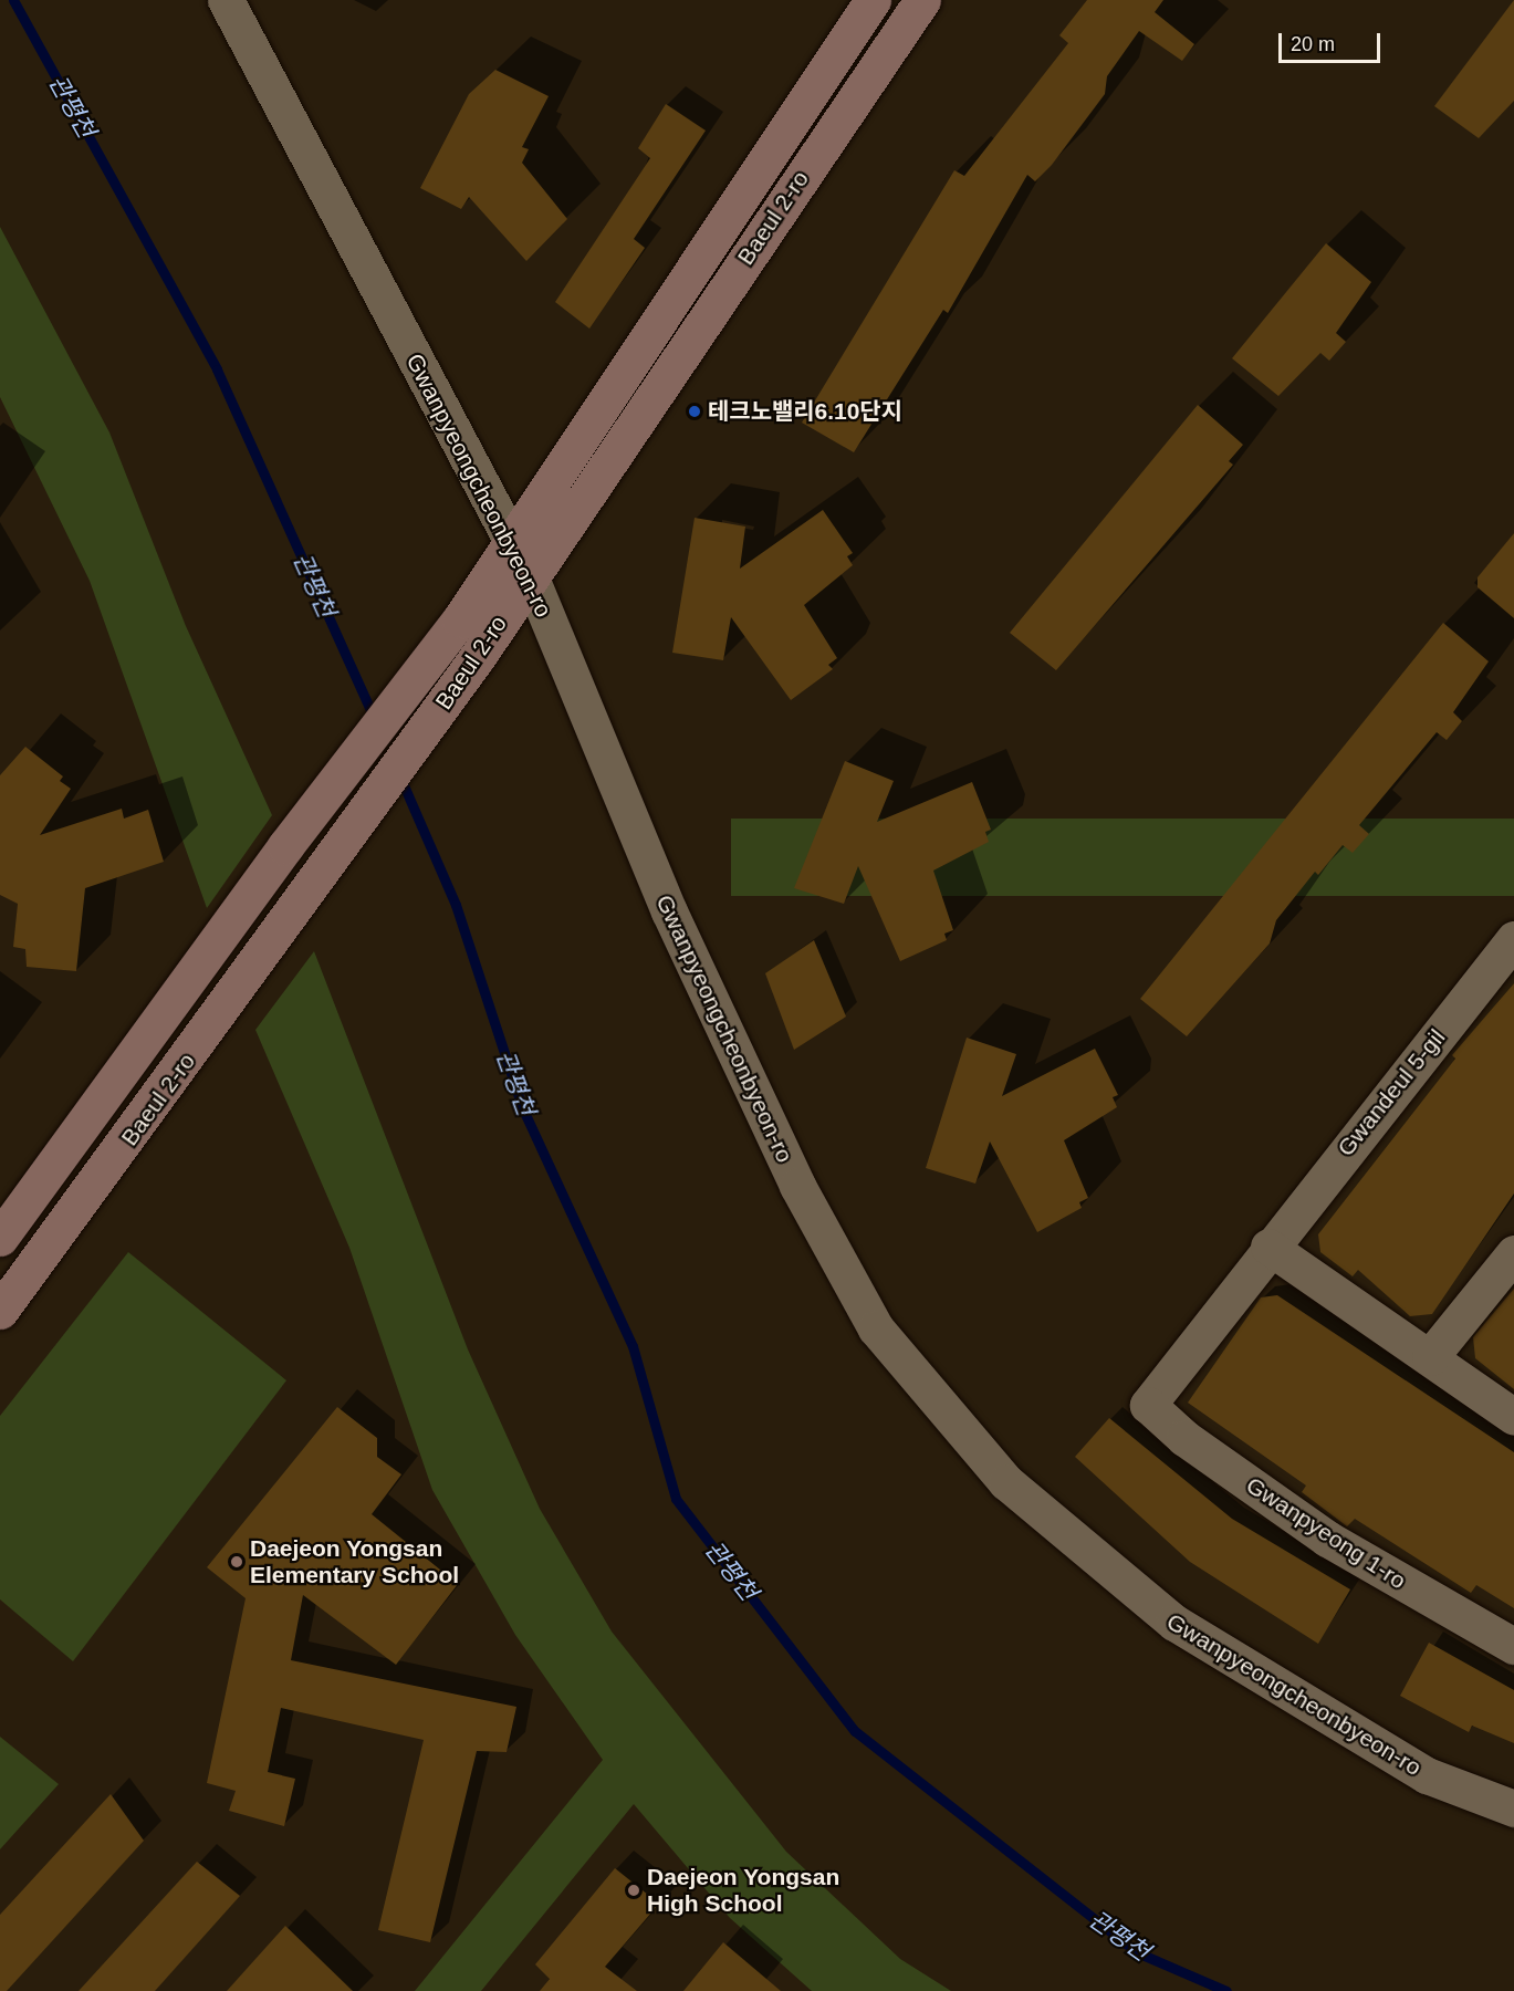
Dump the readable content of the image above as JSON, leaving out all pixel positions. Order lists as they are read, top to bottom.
{
  "streets": {
    "main road": ["Baeul 2-ro"],
    "street": ["Gwanpyeongcheonbyeon-ro", "Gwandeul 5-gil", "Gwanpyeong 1-ro"]
  },
  "crossings": [
    ["Baeul 2-ro", "Gwanpyeongcheonbyeon-ro"],
    ["Gwandeul 5-gil", "Gwanpyeong 1-ro"]
  ],
  "water": ["관평천"],
  "places": ["테크노밸리6.10단지", "Daejeon Yongsan Elementary School", "Daejeon Yongsan High School"],
  "scale_bar": "20 m"
}
